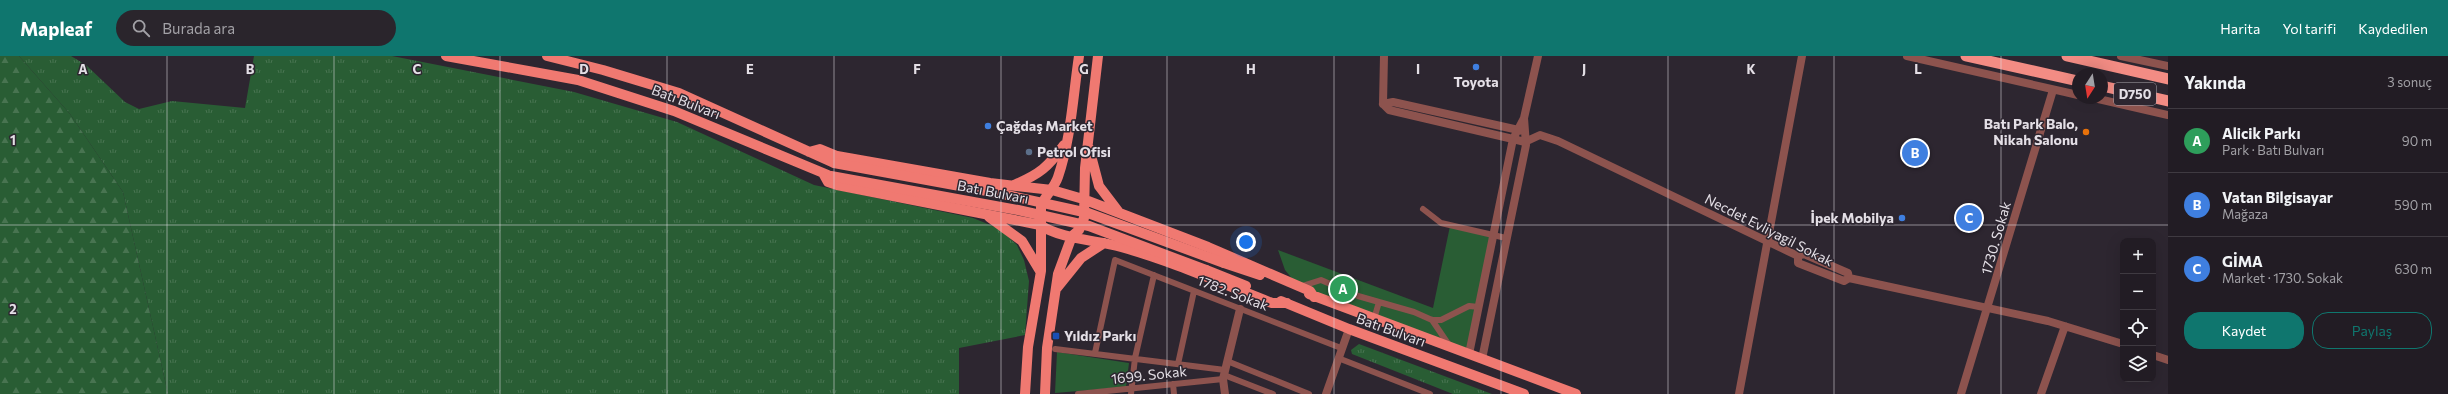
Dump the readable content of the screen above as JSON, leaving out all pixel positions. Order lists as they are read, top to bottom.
{
  "streets": {
    "highway": ["D750"],
    "main road": ["Batı Bulvarı"],
    "street": [
      "Necdet Evliyagil Sokak",
      "1730. Sokak",
      "1782. Sokak",
      "1699. Sokak"
    ]
  },
  "crossings": [
    ["Necdet Evliyagil Sokak", "1730. Sokak"]
  ],
  "places": {
    "other": [
      "Toyota",
      "Çağdaş Market",
      "Batı Park Balo, Nikah Salonu",
      "Petrol Ofisi",
      "İpek Mobilya"
    ],
    "transit": ["Yıldız Parkı"]
  },
  "north": "bottom",
  "page": {
    "header": "Mapleaf",
    "search": "Burada ara",
    "nav": ["Harita", "Yol tarifi", "Kaydedilen"],
    "heading": ["Yakında", "3 sonuç"],
    "list": [
      {
        "mark": "A",
        "name": "Alicik Parkı",
        "note": "Park · Batı Bulvarı",
        "value": "90 m"
      },
      {
        "mark": "B",
        "name": "Vatan Bilgisayar",
        "note": "Mağaza",
        "value": "590 m"
      },
      {
        "mark": "C",
        "name": "GİMA",
        "note": "Market · 1730. Sokak",
        "value": "630 m"
      }
    ],
    "pins": ["B", "C", "A"],
    "map_buttons": ["+", "−"],
    "buttons": ["Kaydet", "Paylaş"]
  },
  "grid": {
    "columns": [
      "A",
      "B",
      "C",
      "D",
      "E",
      "F",
      "G",
      "H",
      "I",
      "J",
      "K",
      "L"
    ],
    "rows": ["1", "2"]
  }
}
